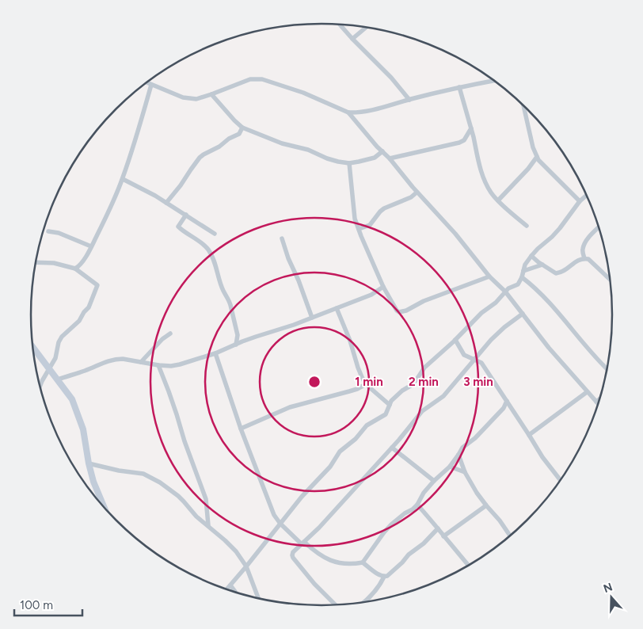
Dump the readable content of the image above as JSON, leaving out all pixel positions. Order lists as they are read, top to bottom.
{
  "scale_bar": "100 m",
  "north": "top",
  "rings": ["1 min", "2 min", "3 min"]
}
